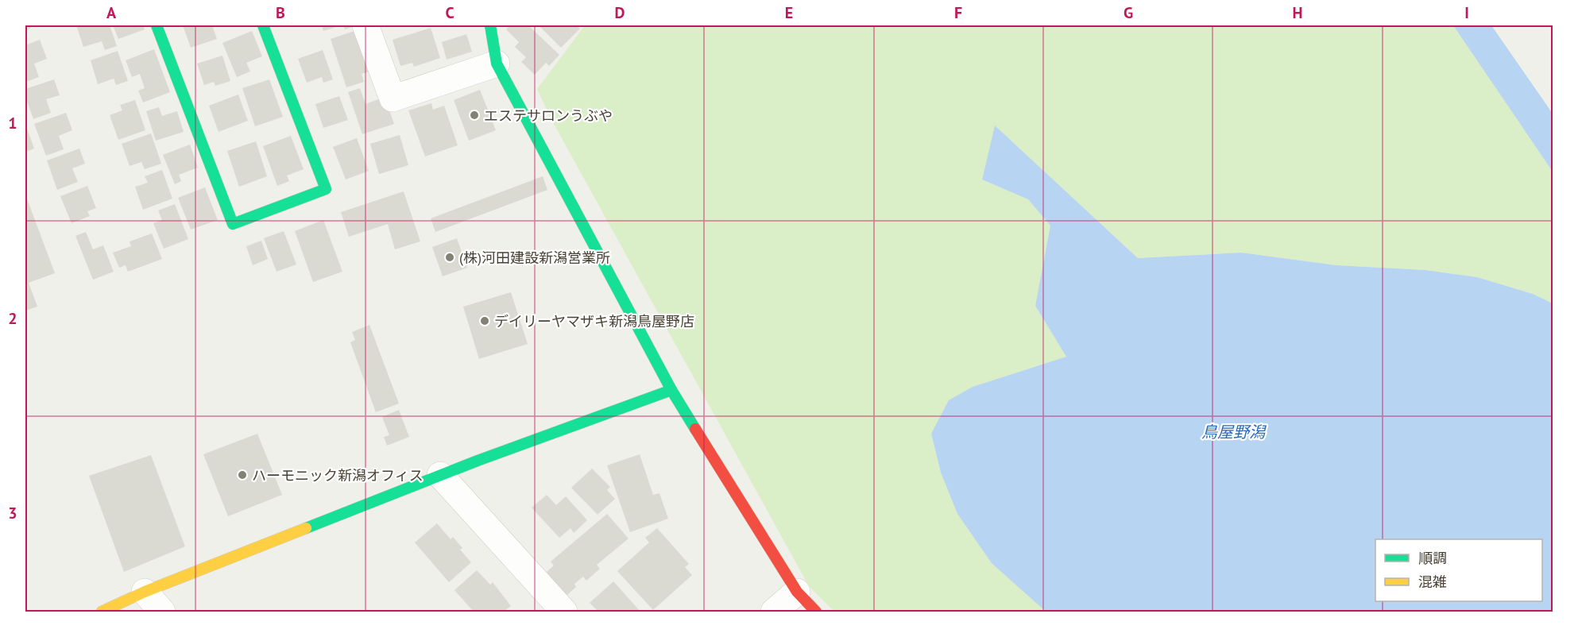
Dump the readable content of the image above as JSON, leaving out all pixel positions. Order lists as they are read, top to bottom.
{
  "water": ["鳥屋野潟"],
  "places": [
    "エステサロンうぶや",
    "(株)河田建設新潟営業所",
    "デイリーヤマザキ新潟鳥屋野店",
    "ハーモニック新潟オフィス"
  ],
  "legend": ["順調", "混雑"],
  "grid": {
    "columns": [
      "A",
      "B",
      "C",
      "D",
      "E",
      "F",
      "G",
      "H",
      "I"
    ],
    "rows": ["1", "2", "3"]
  }
}
